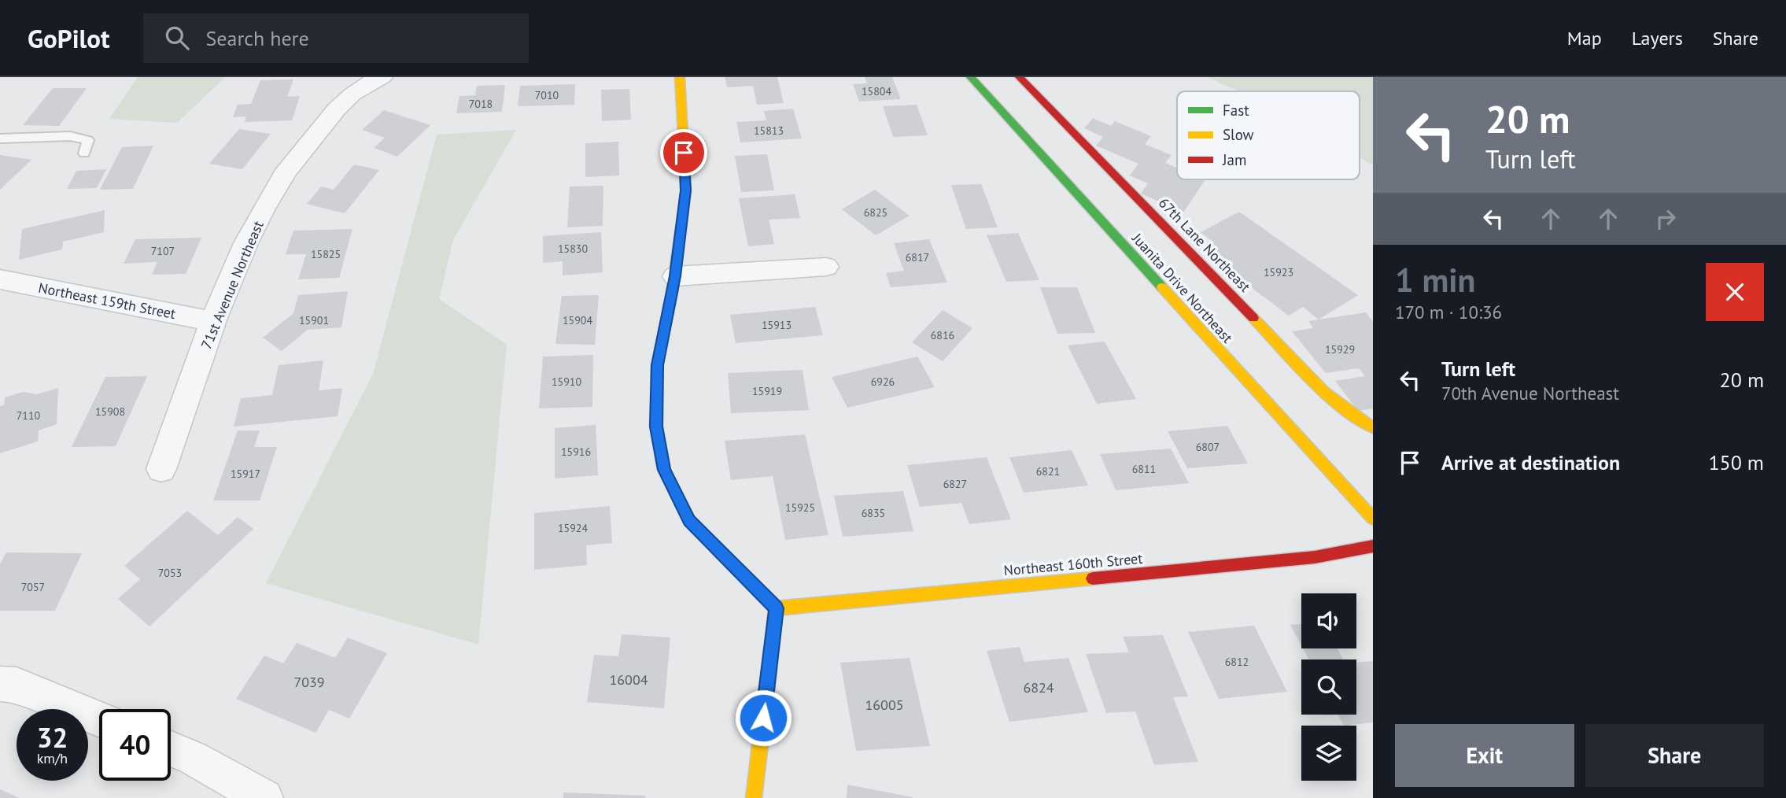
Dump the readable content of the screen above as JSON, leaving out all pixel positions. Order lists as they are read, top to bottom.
{
  "streets": {
    "street": [
      "67th Lane Northeast",
      "71st Avenue Northeast",
      "Juanita Drive Northeast",
      "Northeast 159th Street",
      "Northeast 160th Street"
    ]
  },
  "crossings": [
    ["71st Avenue Northeast", "Northeast 159th Street"]
  ],
  "house_numbers": [
    "15804",
    "7010",
    "7018",
    "15813",
    "6825",
    "15830",
    "7107",
    "15825",
    "6817",
    "15923",
    "15901",
    "15904",
    "15913",
    "6816",
    "15929",
    "15910",
    "6926",
    "15919",
    "15908",
    "7110",
    "6807",
    "15916",
    "6811",
    "6821",
    "15917",
    "6827",
    "15925",
    "6835",
    "15924",
    "7053",
    "7057",
    "6812",
    "16004",
    "7039",
    "6824",
    "16005"
  ],
  "legend": ["Fast", "Slow", "Jam"],
  "page": {
    "header": "GoPilot",
    "search": "Search here",
    "nav": ["Map", "Layers", "Share"],
    "turn": ["20 m", "Turn left"],
    "heading": ["1 min", "170 m · 10:36"],
    "list": [
      {
        "name": "Turn left",
        "note": "70th Avenue Northeast",
        "value": "20 m"
      },
      {
        "name": "Arrive at destination",
        "value": "150 m"
      }
    ],
    "speed": "32 km/h",
    "limit": "40",
    "buttons": ["Exit", "Share"]
  }
}
